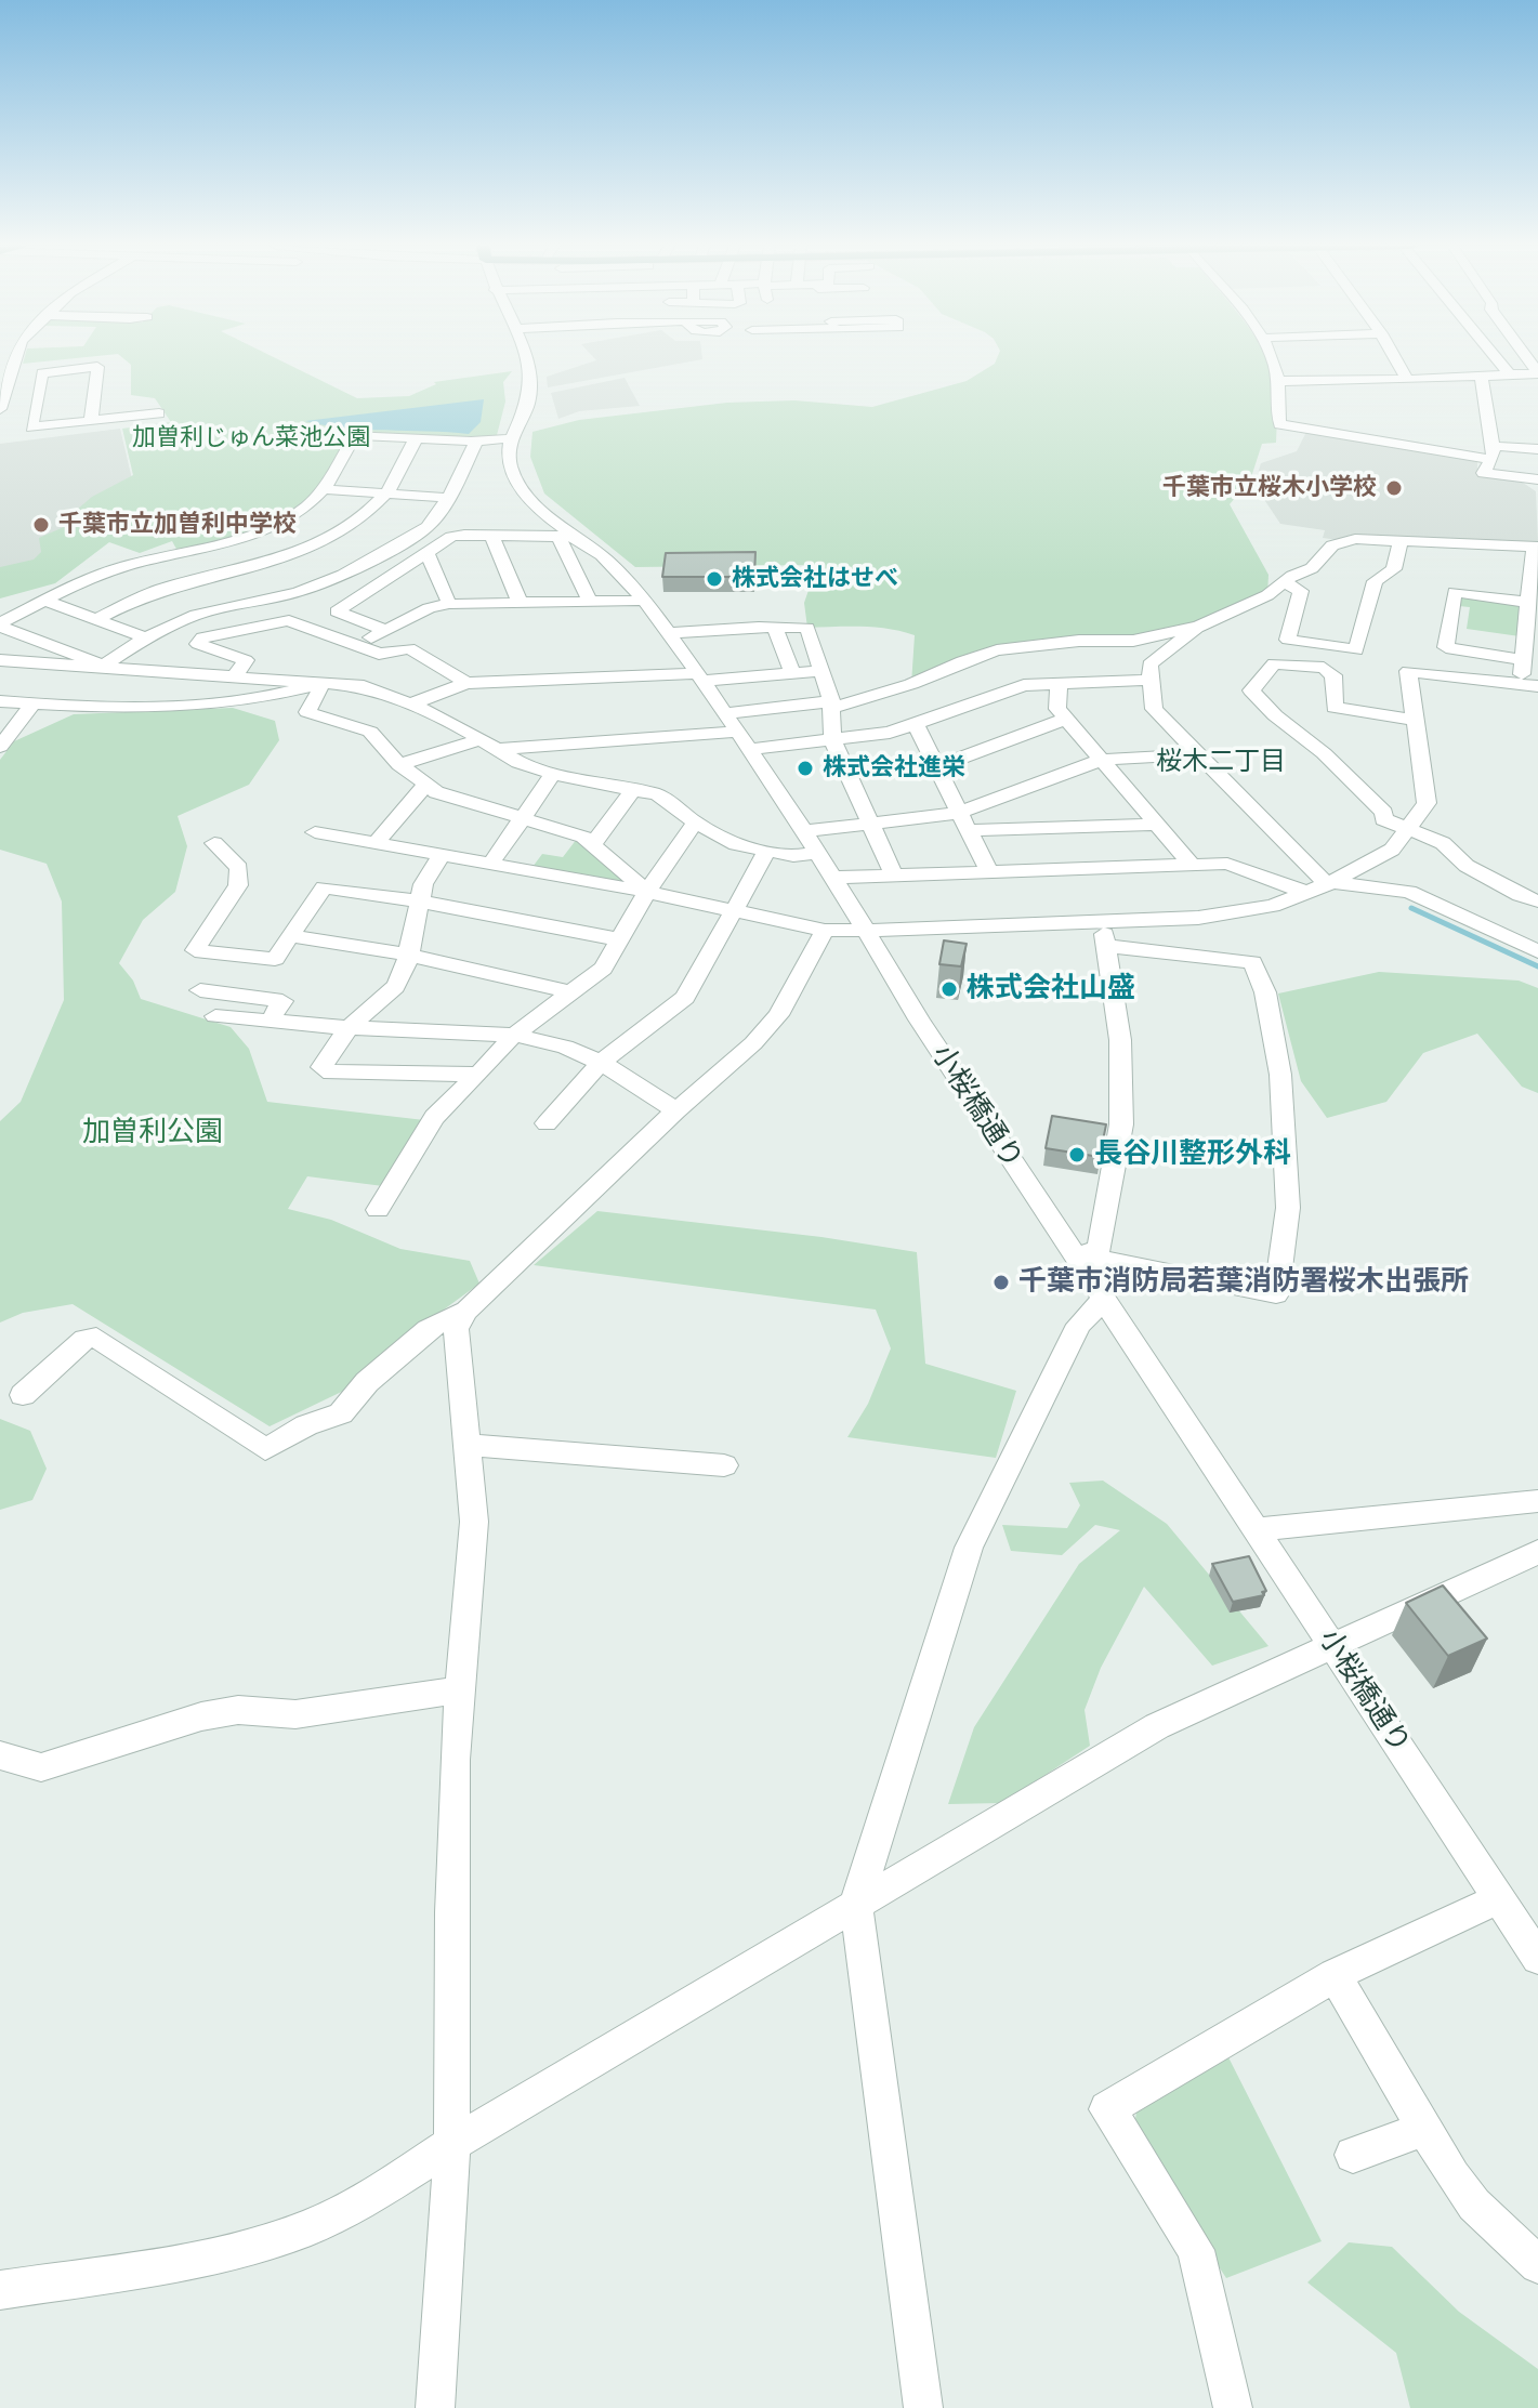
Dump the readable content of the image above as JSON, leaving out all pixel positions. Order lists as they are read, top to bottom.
{
  "streets": {
    "street": ["小桜橋通り"]
  },
  "districts": ["桜木二丁目"],
  "parks": ["加曽利じゅん菜池公園", "加曽利公園"],
  "places": [
    "千葉市立桜木小学校",
    "千葉市立加曽利中学校",
    "株式会社はせべ",
    "株式会社進栄",
    "株式会社山盛",
    "長谷川整形外科",
    "千葉市消防局若葉消防署桜木出張所"
  ]
}
